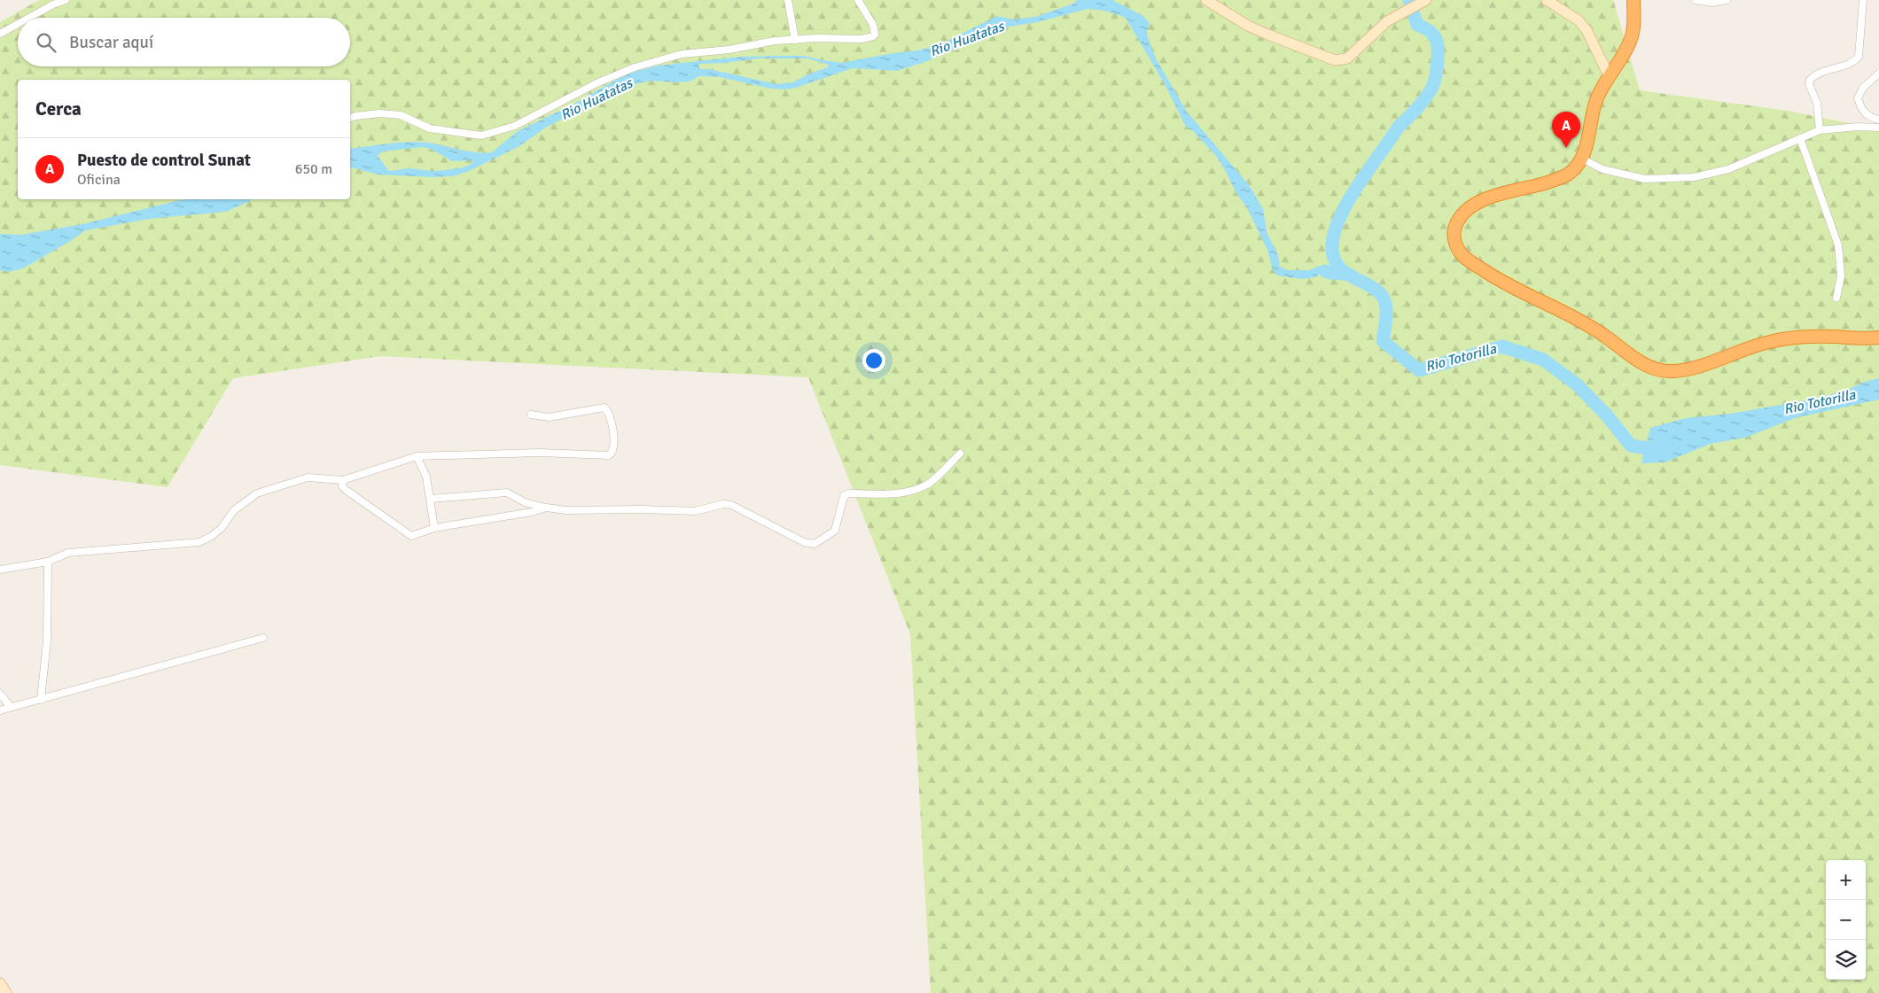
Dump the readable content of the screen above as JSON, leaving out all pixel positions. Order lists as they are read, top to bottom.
{
  "water": ["Rio Huatatas", "Rio Totorilla"],
  "page": {
    "search": "Buscar aquí",
    "heading": "Cerca",
    "pins": "A",
    "list": [
      {
        "mark": "A",
        "name": "Puesto de control Sunat",
        "note": "Oficina",
        "value": "650 m"
      }
    ],
    "map_buttons": ["+", "−"]
  }
}
